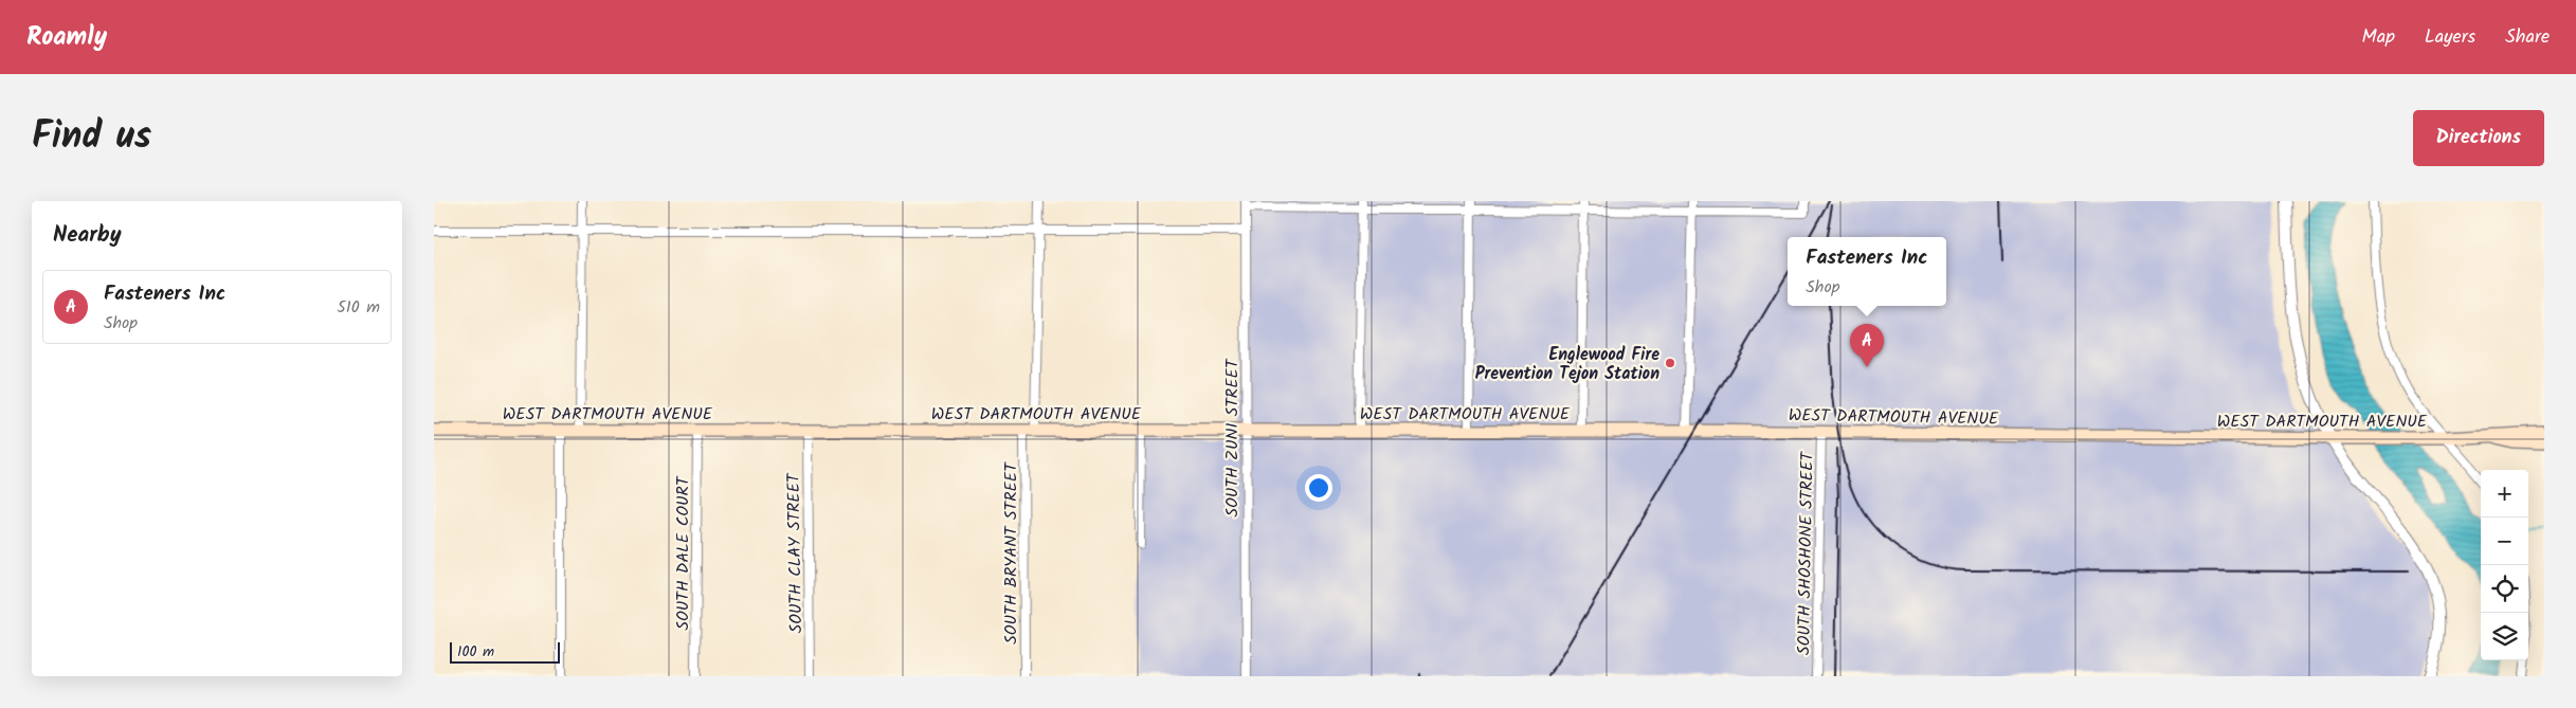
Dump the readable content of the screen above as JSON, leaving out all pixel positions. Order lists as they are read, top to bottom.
{
  "streets": {
    "main road": ["WEST DARTMOUTH AVENUE"],
    "street": [
      "SOUTH ZUNI STREET",
      "SOUTH DALE COURT",
      "SOUTH CLAY STREET",
      "SOUTH BRYANT STREET",
      "SOUTH SHOSHONE STREET"
    ]
  },
  "crossings": [
    ["WEST DARTMOUTH AVENUE", "SOUTH ZUNI STREET"],
    ["WEST DARTMOUTH AVENUE", "SOUTH DALE COURT"],
    ["WEST DARTMOUTH AVENUE", "SOUTH CLAY STREET"],
    ["WEST DARTMOUTH AVENUE", "SOUTH BRYANT STREET"],
    ["WEST DARTMOUTH AVENUE", "SOUTH SHOSHONE STREET"]
  ],
  "places": ["Englewood Fire Prevention Tejon Station"],
  "scale_bar": "100 m",
  "page": {
    "header": "Roamly",
    "nav": ["Map", "Layers", "Share"],
    "title": "Find us",
    "buttons": "Directions",
    "heading": "Nearby",
    "popup": ["Fasteners Inc", "Shop"],
    "list": [
      {
        "mark": "A",
        "name": "Fasteners Inc",
        "note": "Shop",
        "value": "510 m"
      }
    ],
    "pins": "A",
    "map_buttons": ["+", "−"],
    "scale": "100 m"
  }
}
